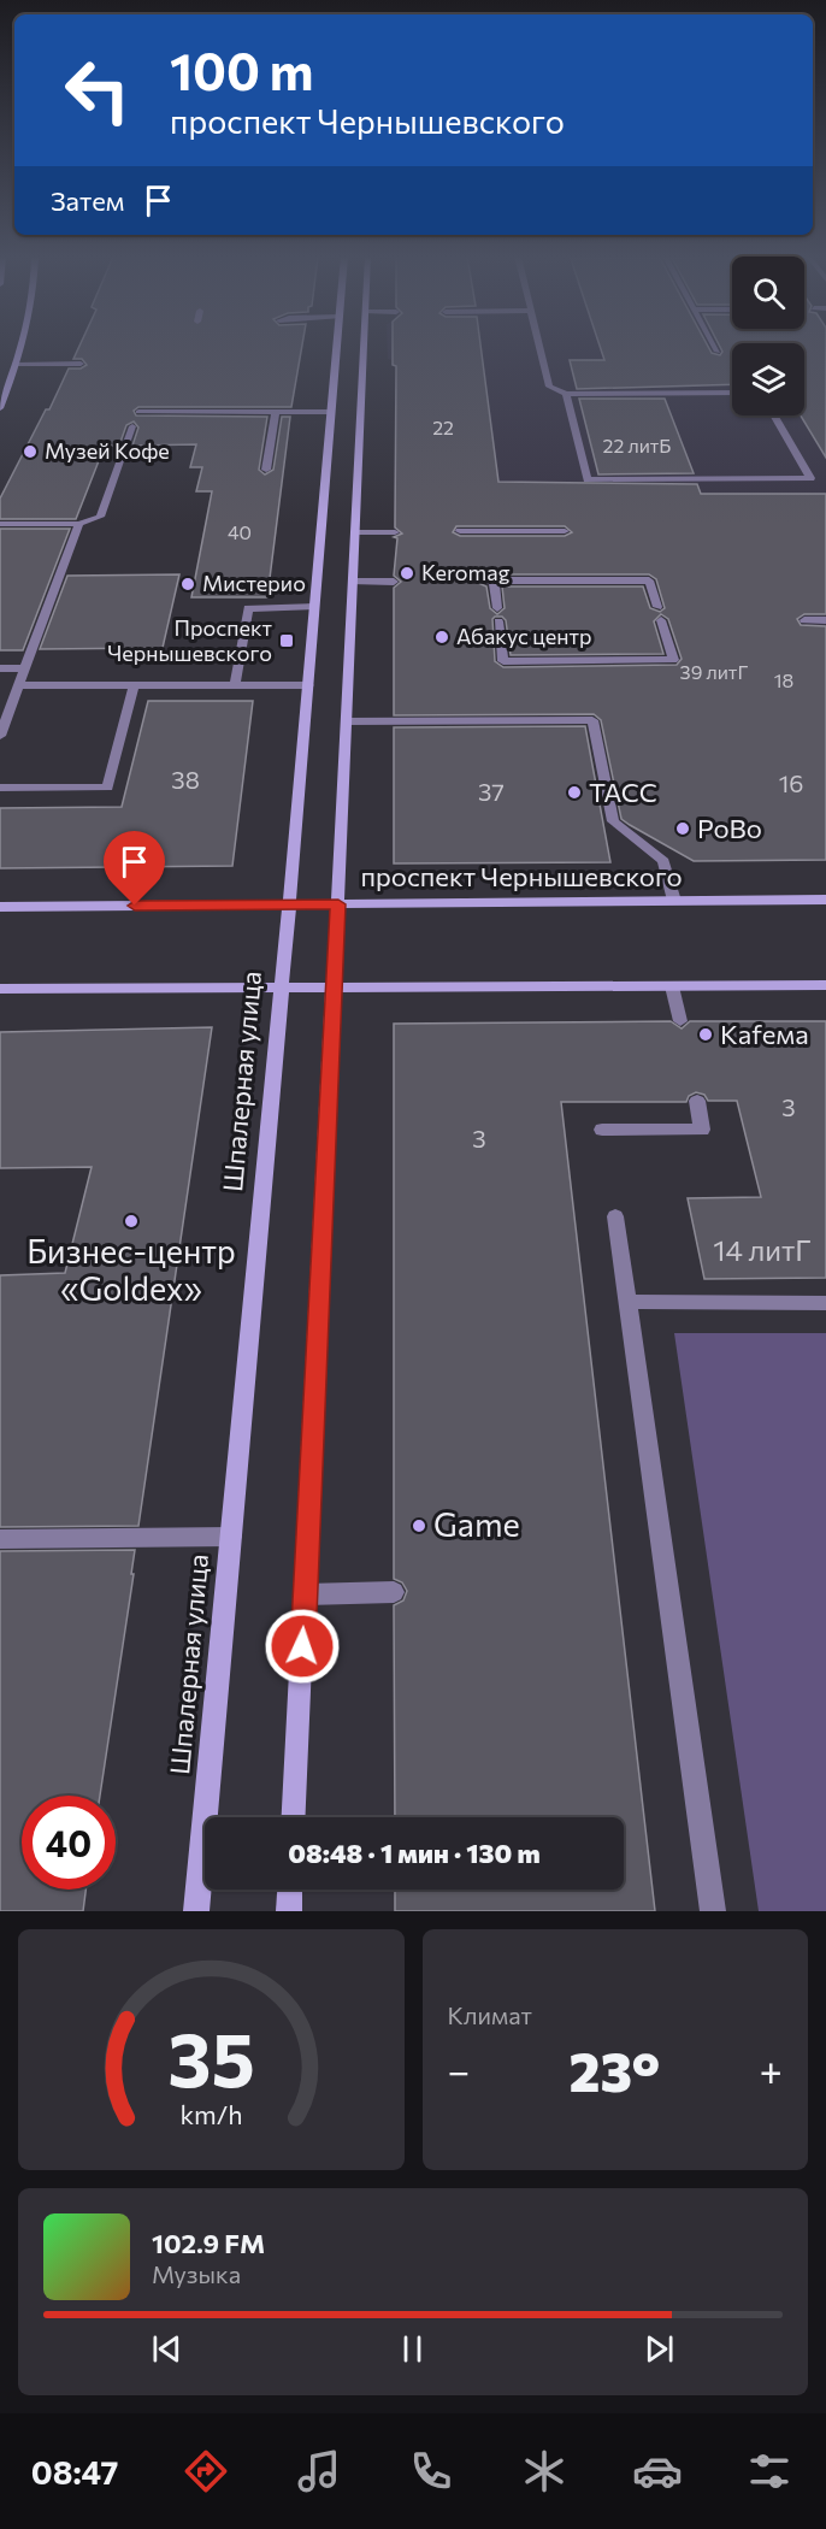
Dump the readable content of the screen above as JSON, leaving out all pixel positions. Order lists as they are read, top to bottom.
{
  "streets": {
    "street": ["проспект Чернышевского", "Шпалерная улица"]
  },
  "crossings": [
    ["проспект Чернышевского", "Шпалерная улица"]
  ],
  "places": {
    "other": [
      "Музей Кофе",
      "Keromag",
      "Мистерио",
      "Абакус центр",
      "ТАСС",
      "PoBo",
      "Каfема",
      "Бизнес-центр «Goldex»",
      "Game"
    ],
    "transit": ["Проспект Чернышевского"]
  },
  "house_numbers": [
    "22",
    "22 литБ",
    "40",
    "39 литГ",
    "18",
    "38",
    "16",
    "37",
    "3",
    "3",
    "14 литГ"
  ],
  "page": {
    "turn": ["100 m", "проспект Чернышевского"],
    "then": "Затем",
    "limit": "40",
    "trip": "08:48 · 1 мин · 130 m",
    "tile": "Климат",
    "heat": ["−", "23°", "+"],
    "song": ["102.9 FM", "Музыка"],
    "tabs": "08:47",
    "gauge": ["35", "km/h"]
  }
}
